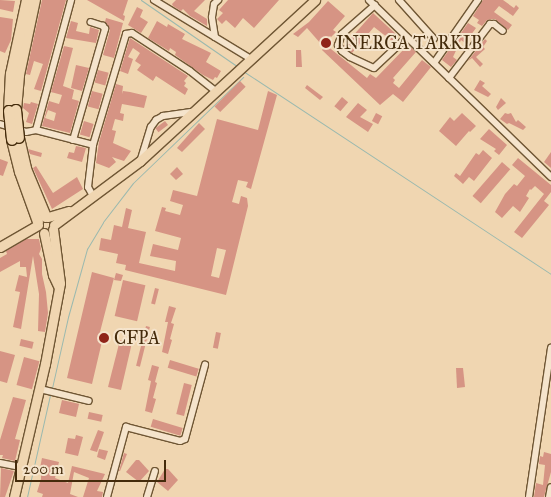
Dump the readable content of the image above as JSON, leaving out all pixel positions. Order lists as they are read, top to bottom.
{
  "places": ["INERGA TARKIB", "CFPA"],
  "scale_bar": "200 m"
}
